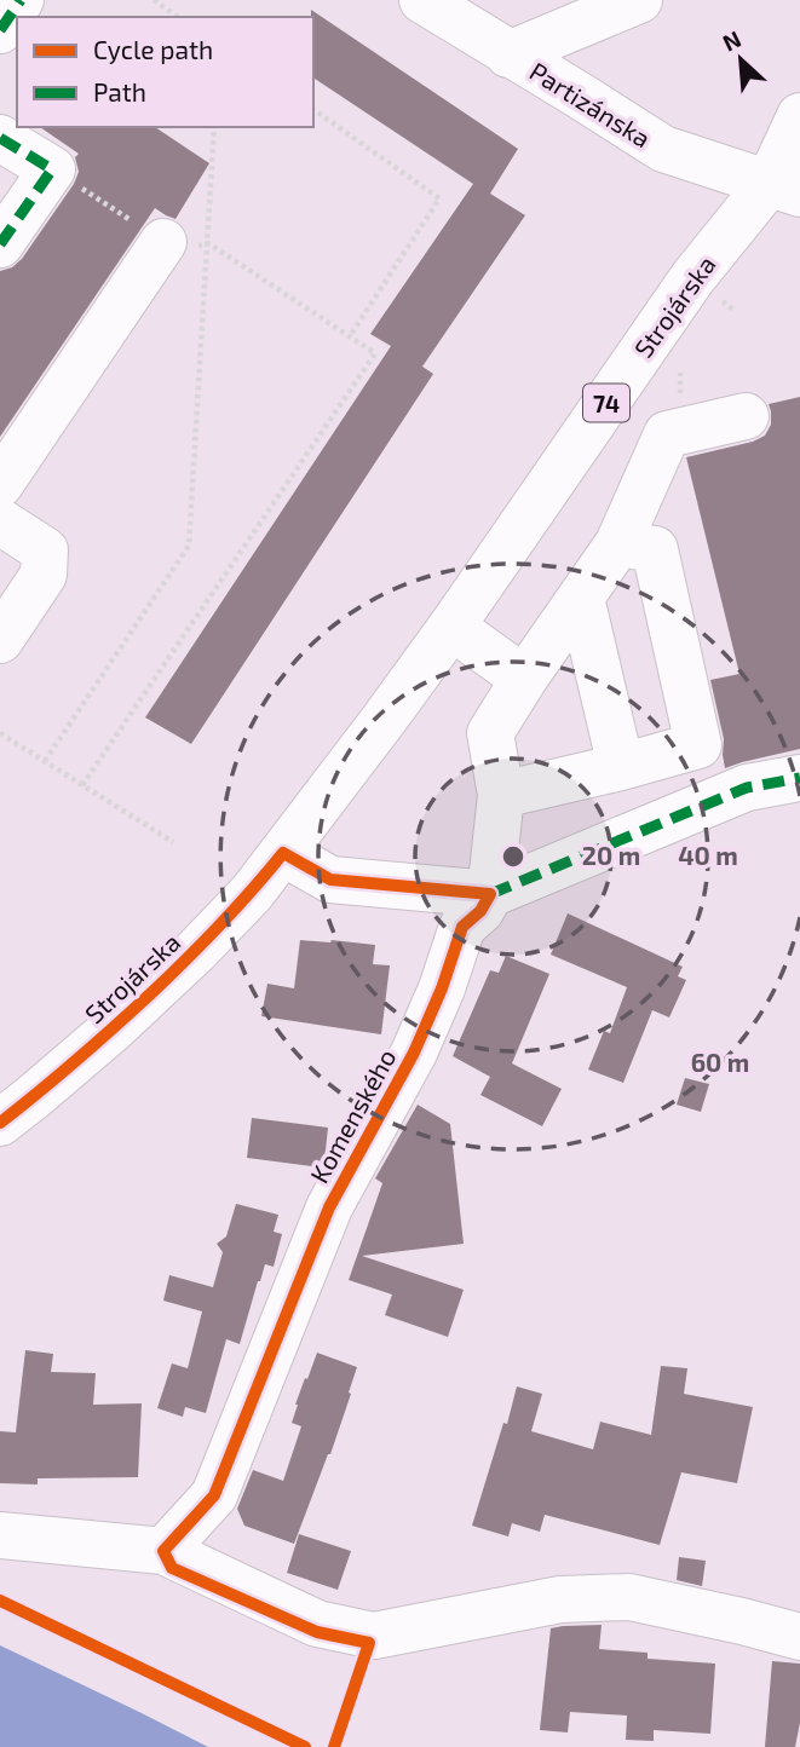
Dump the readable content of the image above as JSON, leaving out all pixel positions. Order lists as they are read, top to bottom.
{
  "streets": {
    "street": [
      "Partizánska",
      "Strojárska",
      "74",
      "Komenského"
    ]
  },
  "crossings": [
    ["Partizánska", "Strojárska"],
    ["Strojárska", "Komenského"]
  ],
  "legend": ["Cycle path", "Path"],
  "north": "top left",
  "rings": ["20 m", "40 m", "60 m"]
}
